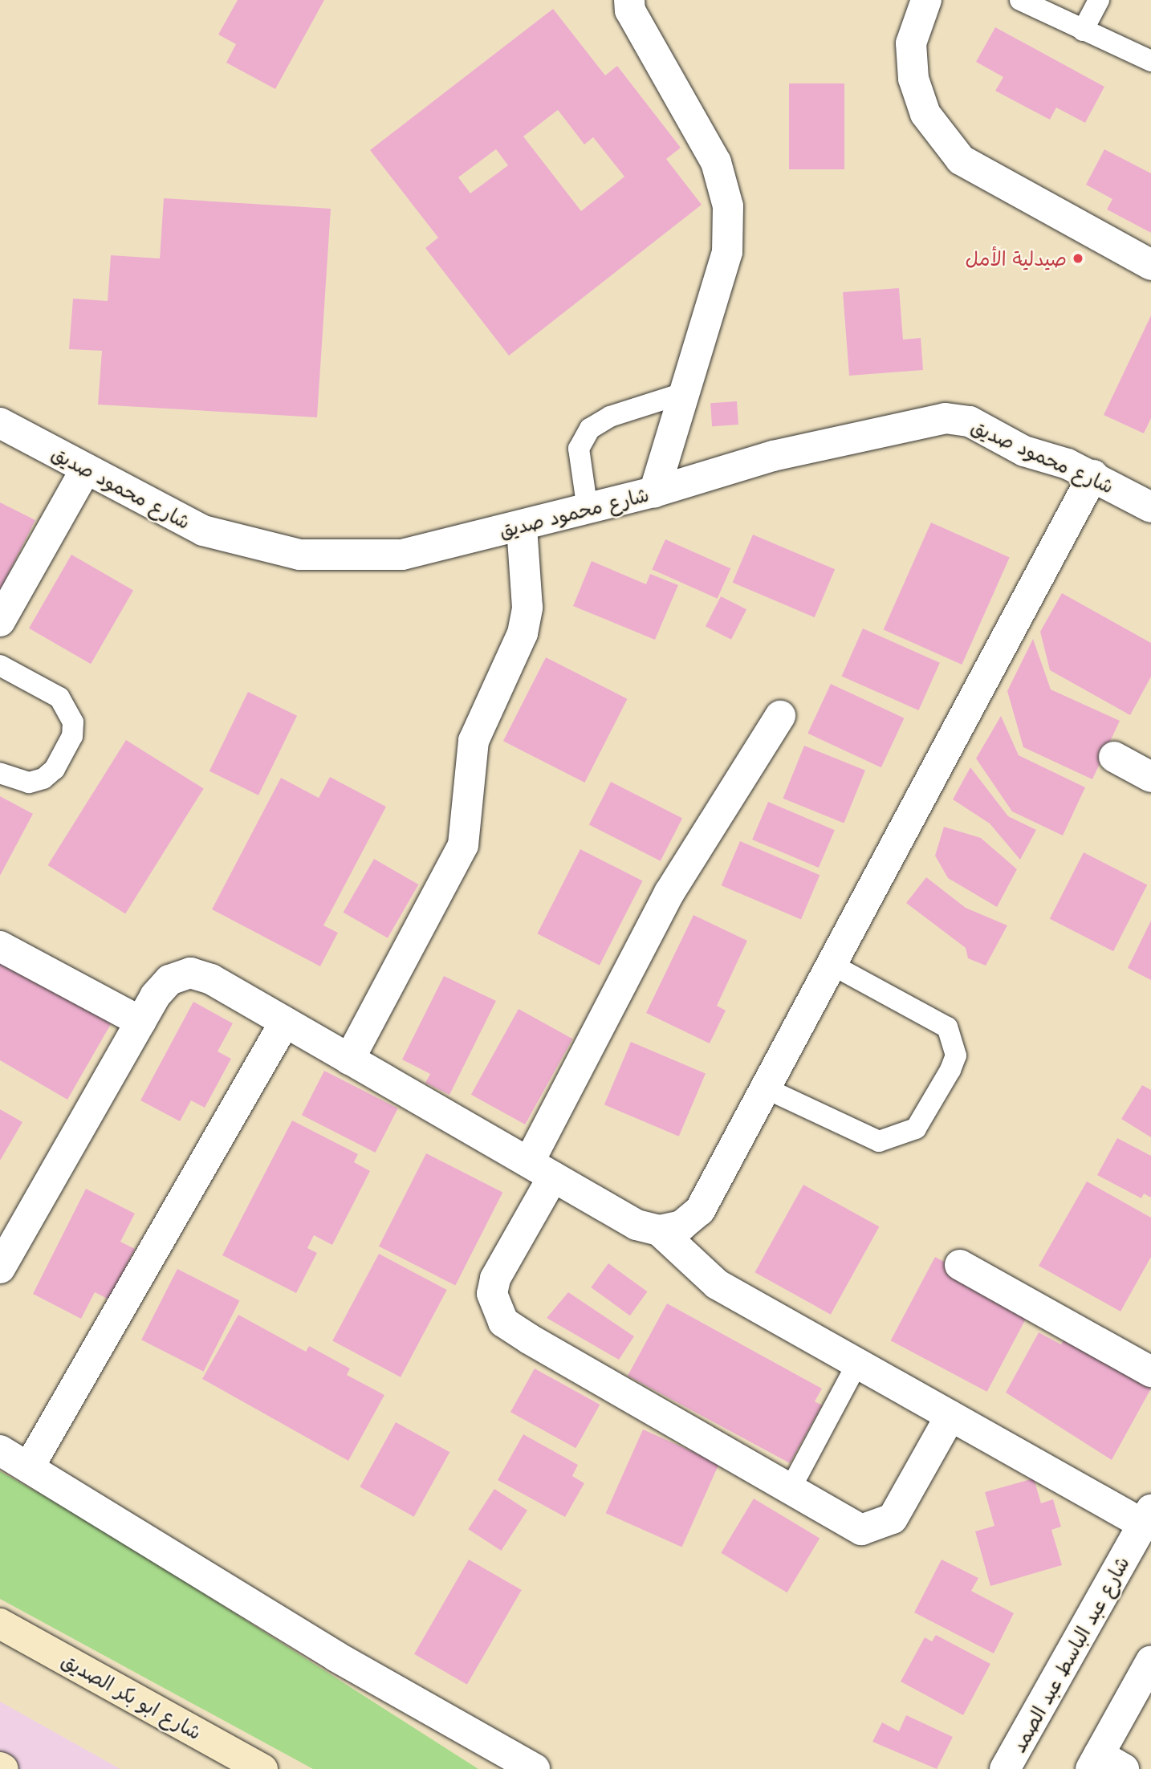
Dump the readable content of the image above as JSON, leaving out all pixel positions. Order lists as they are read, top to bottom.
{
  "streets": {
    "main road": ["شارع ابو بكر الصديق"],
    "street": ["شارع محمود صديق", "شارع عبد الباسط عبد الصمد"]
  },
  "places": ["صيدلية الأمل"]
}
